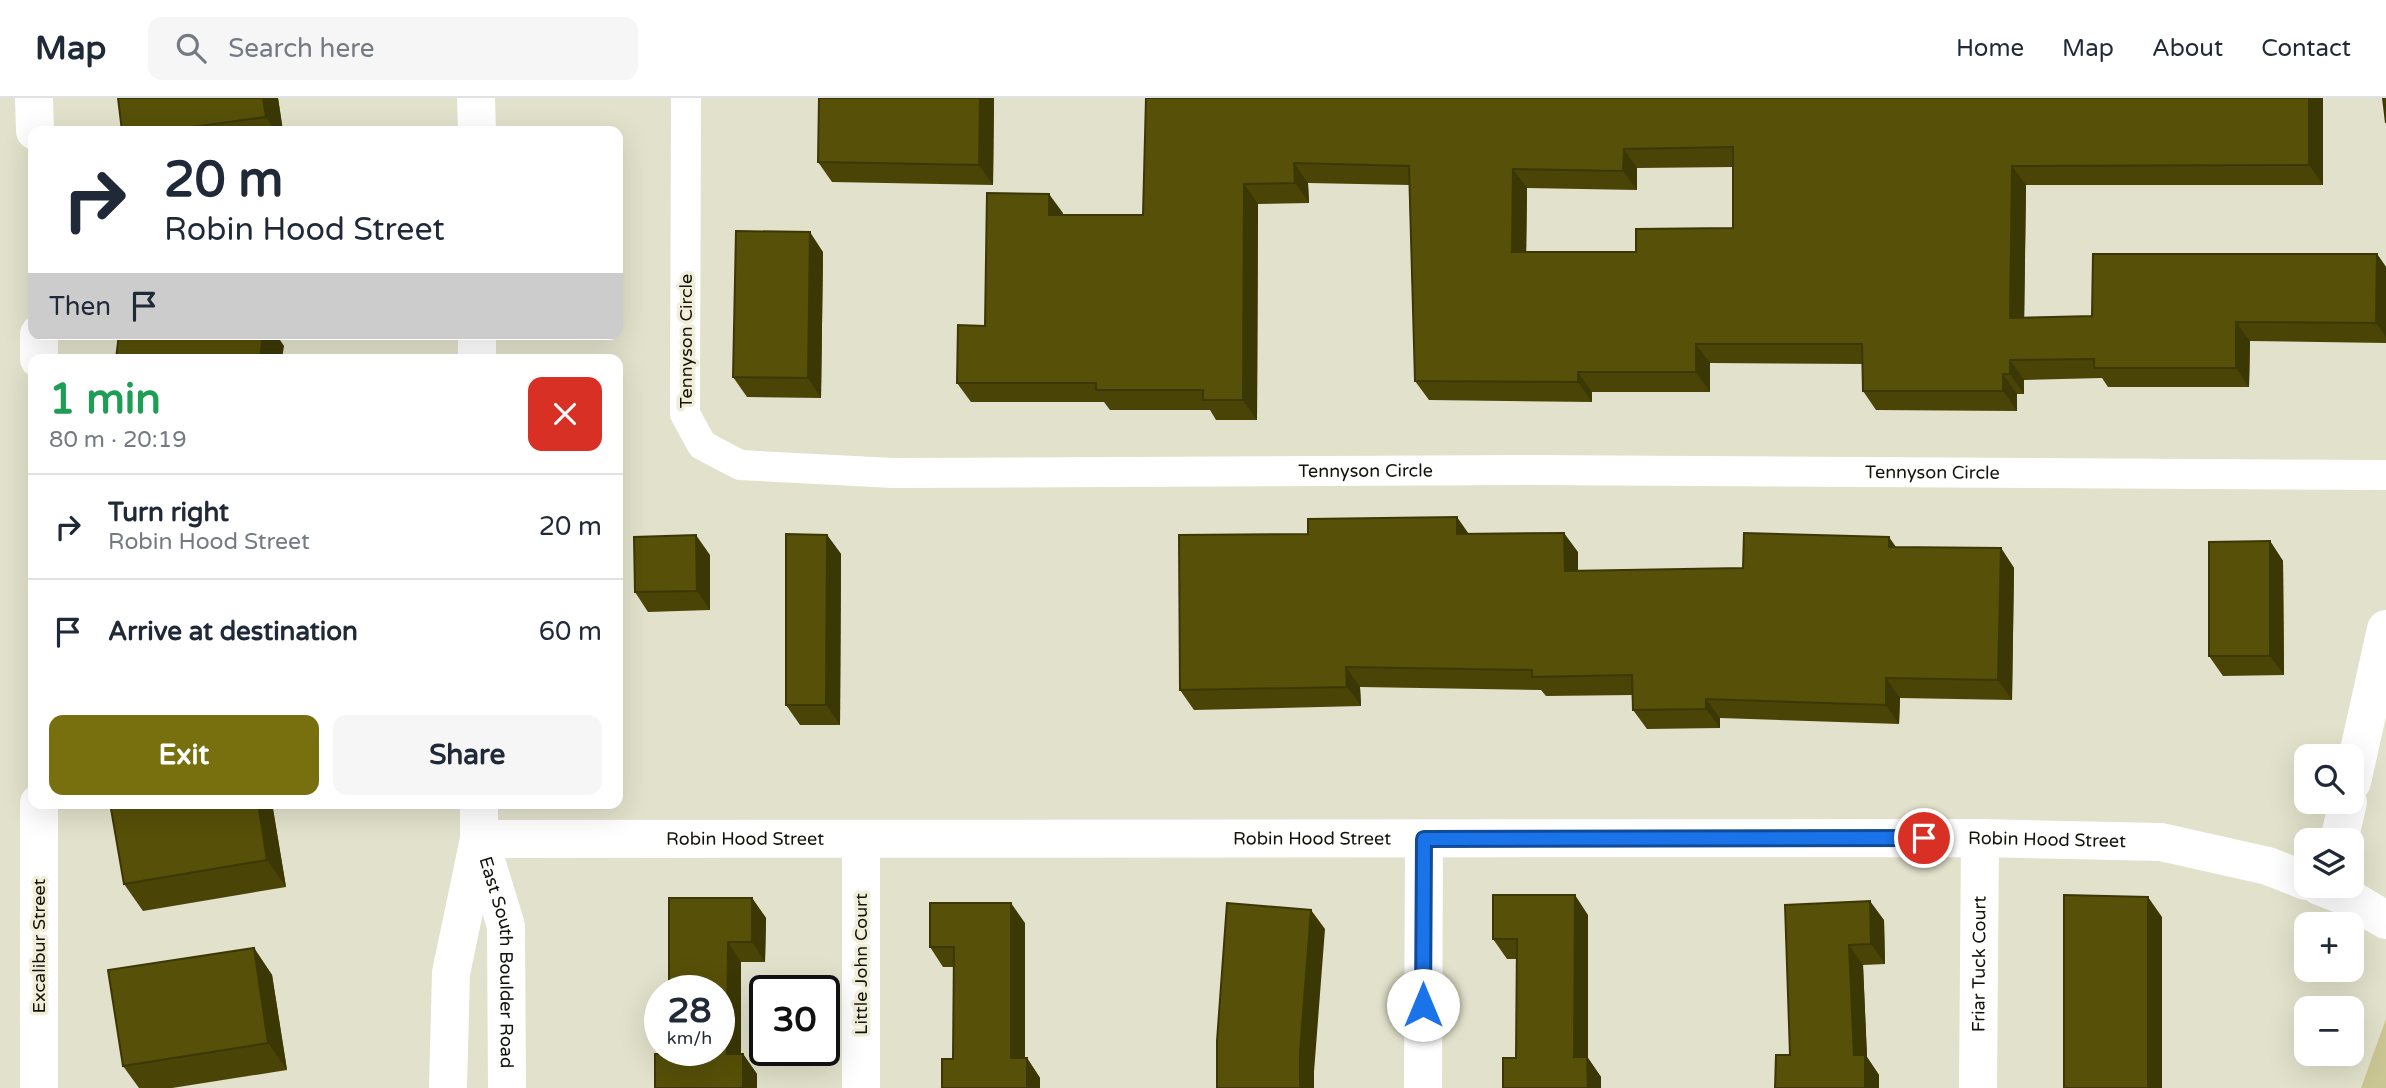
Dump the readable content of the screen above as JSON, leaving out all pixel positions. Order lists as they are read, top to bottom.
{
  "streets": {
    "street": [
      "Robin Hood Street",
      "Excalibur Street",
      "East South Boulder Road",
      "Friar Tuck Court",
      "Little John Court"
    ],
    "lane": ["Tennyson Circle"]
  },
  "crossings": [
    ["Robin Hood Street", "East South Boulder Road"],
    ["Robin Hood Street", "Friar Tuck Court"],
    ["Robin Hood Street", "Little John Court"]
  ],
  "page": {
    "header": "Map",
    "search": "Search here",
    "nav": [
      "Home",
      "Map",
      "About",
      "Contact"
    ],
    "turn": ["20 m", "Robin Hood Street"],
    "then": "Then",
    "heading": ["1 min", "80 m · 20:19"],
    "list": [
      {
        "name": "Turn right",
        "note": "Robin Hood Street",
        "value": "20 m"
      },
      {
        "name": "Arrive at destination",
        "value": "60 m"
      }
    ],
    "buttons": ["Exit", "Share"],
    "map_buttons": ["+", "−"],
    "speed": "28 km/h",
    "limit": "30"
  }
}
